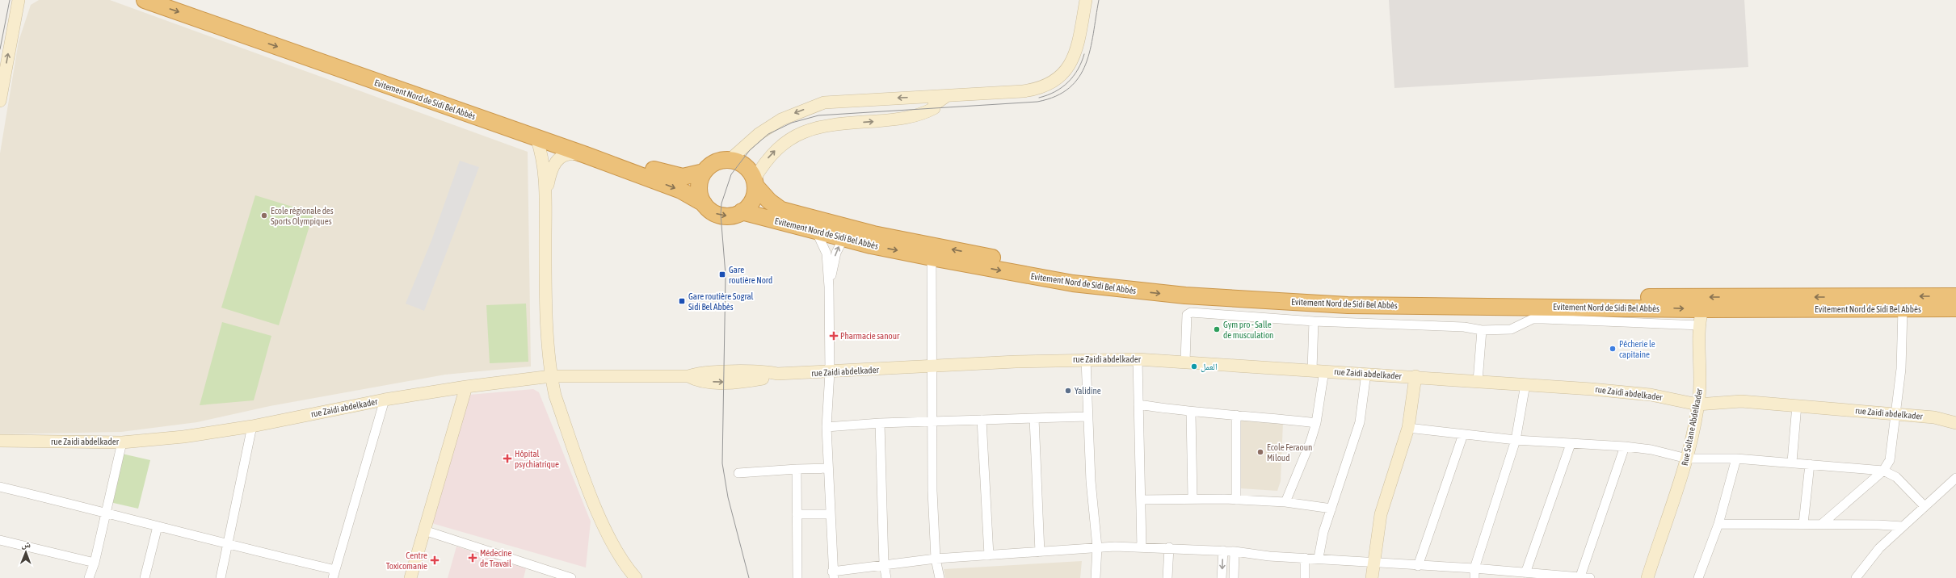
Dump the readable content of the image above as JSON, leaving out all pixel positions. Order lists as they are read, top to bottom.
{
  "streets": {
    "highway": ["Evitement Nord de Sidi Bel Abbès"],
    "main road": ["rue Zaidi abdelkader", "Rue Soltane Abdelkader"]
  },
  "crossings": [
    ["Evitement Nord de Sidi Bel Abbès", "Rue Soltane Abdelkader"],
    ["rue Zaidi abdelkader", "Rue Soltane Abdelkader"]
  ],
  "places": {
    "other": [
      "Ecole régionale des Sports Olympiques",
      "Gym pro - Salle de musculation",
      "Pêcherie le capitaine",
      "العمل",
      "Yalidine",
      "Ecole Feraoun Miloud"
    ],
    "transit": ["Gare routière Nord", "Gare routière Sogral Sidi Bel Abbès"],
    "health": [
      "Pharmacie sanour",
      "Hôpital psychiatrique",
      "Médecine de Travail",
      "Centre Toxicomanie"
    ]
  },
  "north": "top"
}
